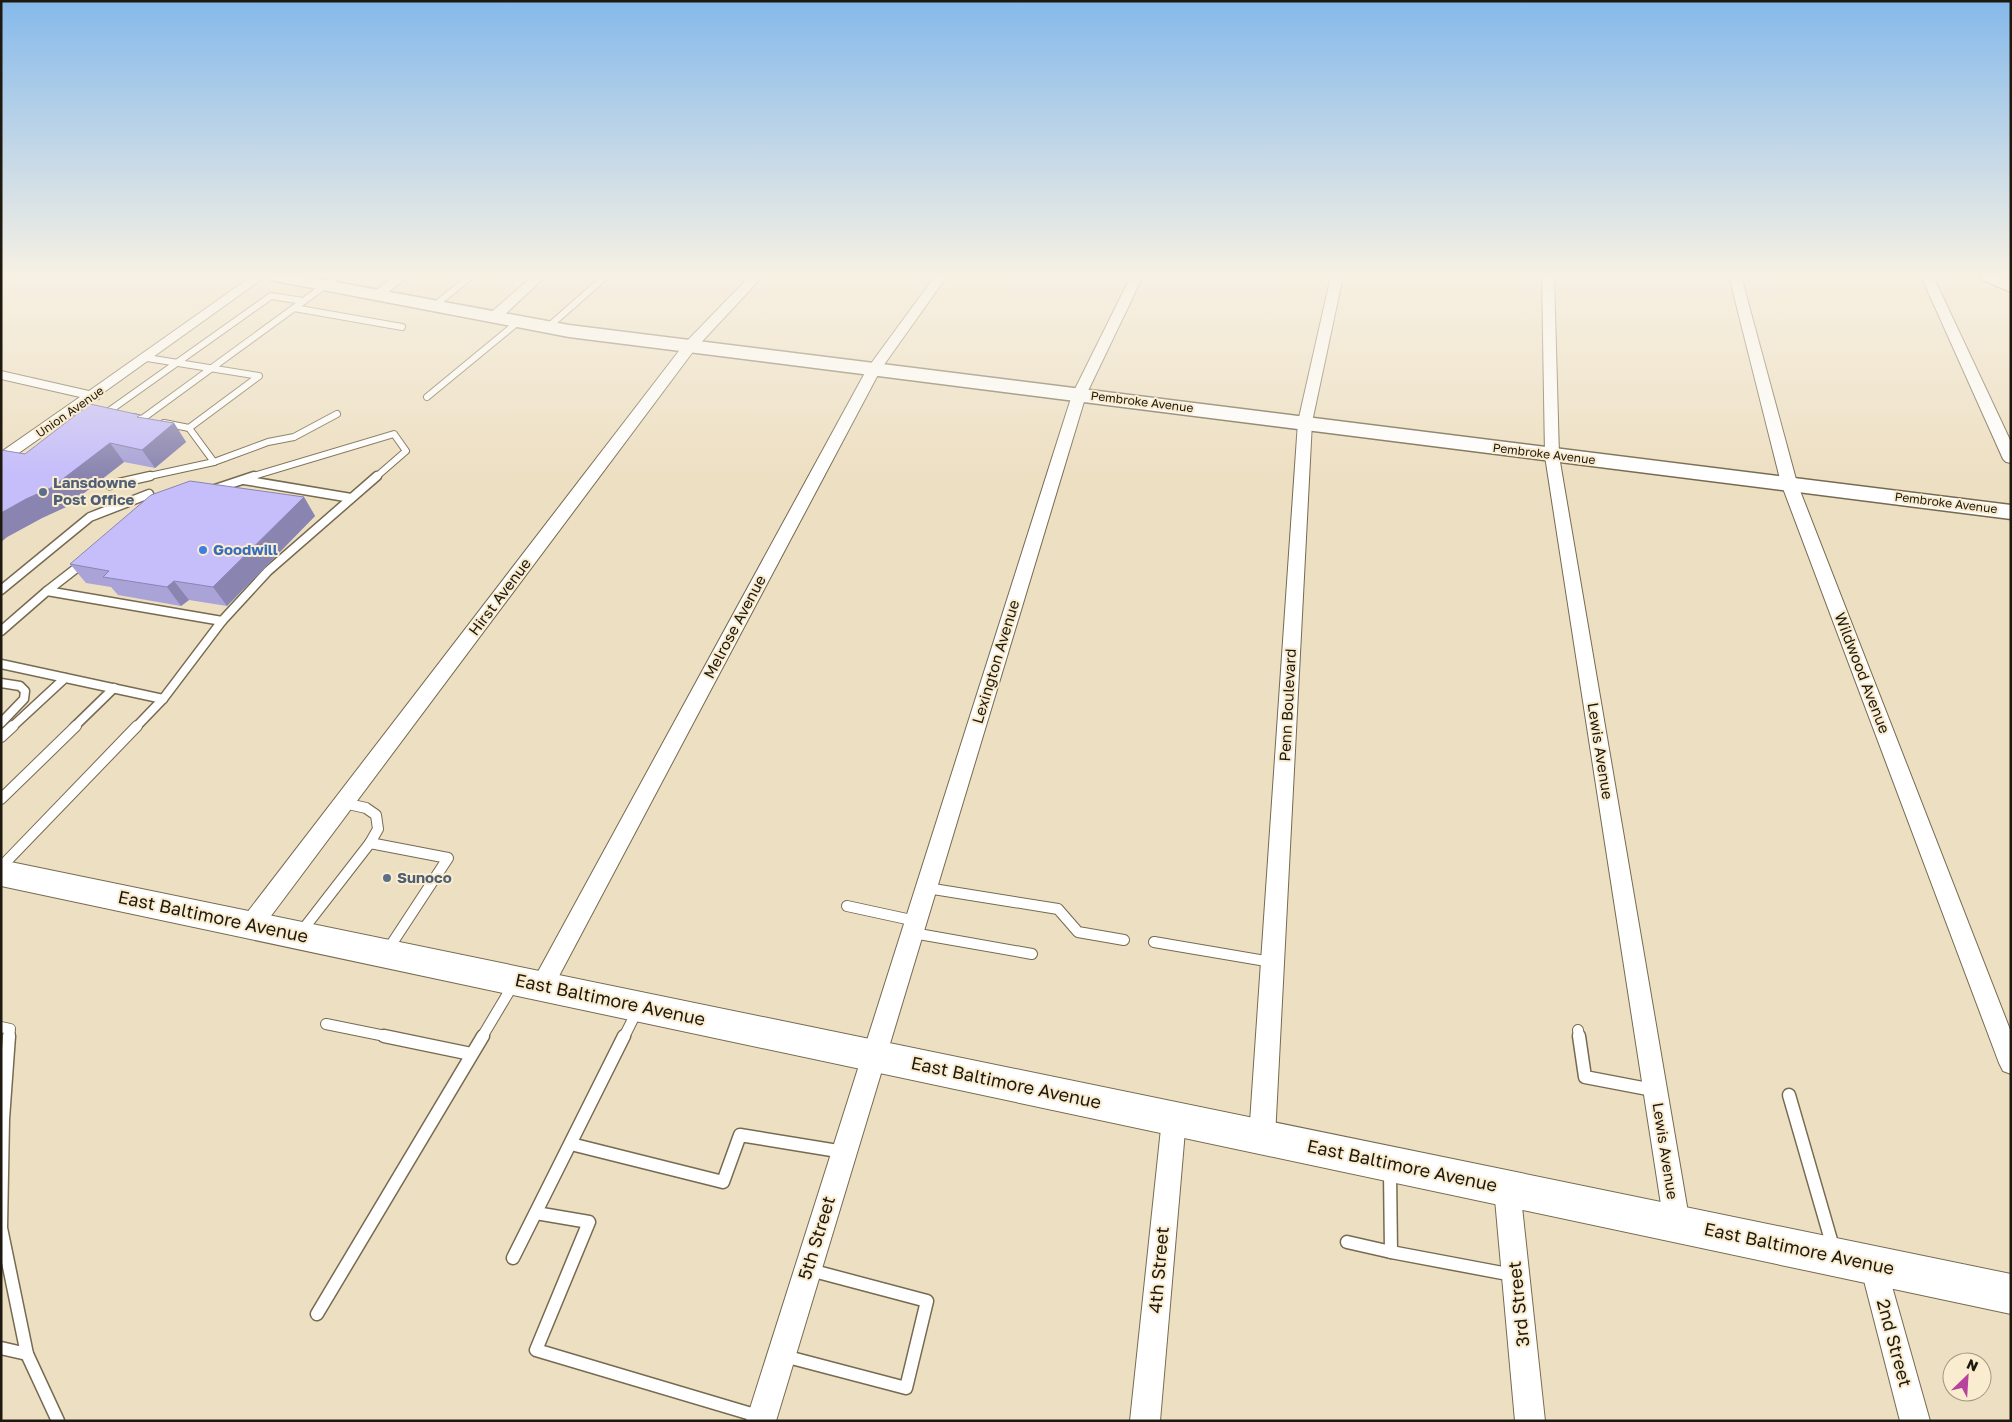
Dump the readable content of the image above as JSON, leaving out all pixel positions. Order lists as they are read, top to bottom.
{
  "streets": {
    "main road": ["East Baltimore Avenue"],
    "street": [
      "Pembroke Avenue",
      "Union Avenue",
      "Hirst Avenue",
      "Melrose Avenue",
      "Lexington Avenue",
      "Wildwood Avenue",
      "Penn Boulevard",
      "Lewis Avenue",
      "5th Street",
      "4th Street",
      "3rd Street",
      "2nd Street"
    ]
  },
  "crossings": [
    ["Pembroke Avenue", "Hirst Avenue"],
    ["Pembroke Avenue", "Melrose Avenue"],
    ["Pembroke Avenue", "Lexington Avenue"],
    ["Pembroke Avenue", "Wildwood Avenue"],
    ["Pembroke Avenue", "Penn Boulevard"],
    ["Pembroke Avenue", "Lewis Avenue"],
    ["Hirst Avenue", "East Baltimore Avenue"],
    ["Melrose Avenue", "East Baltimore Avenue"],
    ["Lexington Avenue", "East Baltimore Avenue"],
    ["Lexington Avenue", "5th Street"],
    ["Penn Boulevard", "East Baltimore Avenue"],
    ["Lewis Avenue", "East Baltimore Avenue"],
    ["East Baltimore Avenue", "5th Street"],
    ["East Baltimore Avenue", "4th Street"],
    ["East Baltimore Avenue", "3rd Street"],
    ["East Baltimore Avenue", "2nd Street"]
  ],
  "places": ["Lansdowne Post Office", "Goodwill", "Sunoco"],
  "north": "top right"
}
